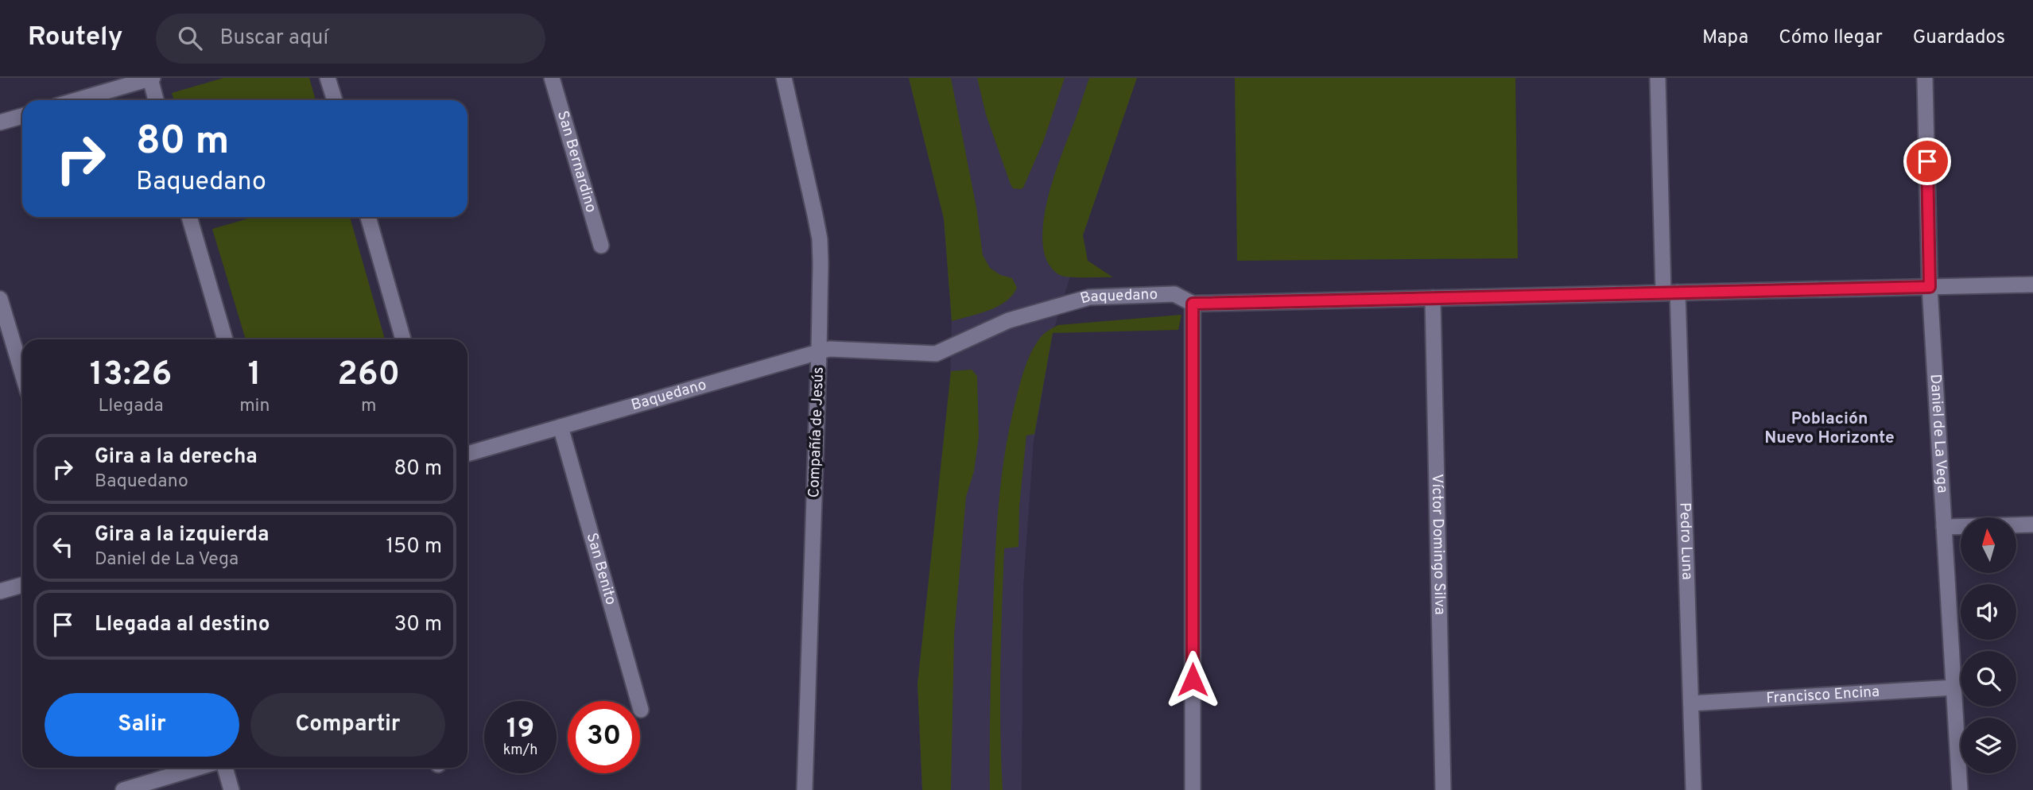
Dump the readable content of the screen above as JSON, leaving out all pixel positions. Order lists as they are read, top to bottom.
{
  "streets": {
    "street": [
      "San Bernardino",
      "Baquedano",
      "Compañía de Jesús",
      "Daniel de La Vega",
      "Pedro Luna",
      "Víctor Domingo Silva",
      "San Benito",
      "Francisco Encina"
    ]
  },
  "crossings": [
    ["Baquedano", "Compañía de Jesús"],
    ["Baquedano", "Daniel de La Vega"],
    ["Baquedano", "Pedro Luna"],
    ["Baquedano", "Víctor Domingo Silva"],
    ["Baquedano", "San Benito"],
    ["Daniel de La Vega", "Francisco Encina"],
    ["Pedro Luna", "Francisco Encina"]
  ],
  "districts": ["Población Nuevo Horizonte"],
  "north": "top",
  "page": {
    "header": "Routely",
    "search": "Buscar aquí",
    "nav": ["Mapa", "Cómo llegar", "Guardados"],
    "turn": ["80 m", "Baquedano"],
    "eta": [
      "13:26",
      "Llegada",
      "1",
      "min",
      "260",
      "m"
    ],
    "list": [
      {
        "name": "Gira a la derecha",
        "note": "Baquedano",
        "value": "80 m"
      },
      {
        "name": "Gira a la izquierda",
        "note": "Daniel de La Vega",
        "value": "150 m"
      },
      {
        "name": "Llegada al destino",
        "value": "30 m"
      }
    ],
    "buttons": ["Salir", "Compartir"],
    "speed": "19 km/h",
    "limit": "30"
  }
}
